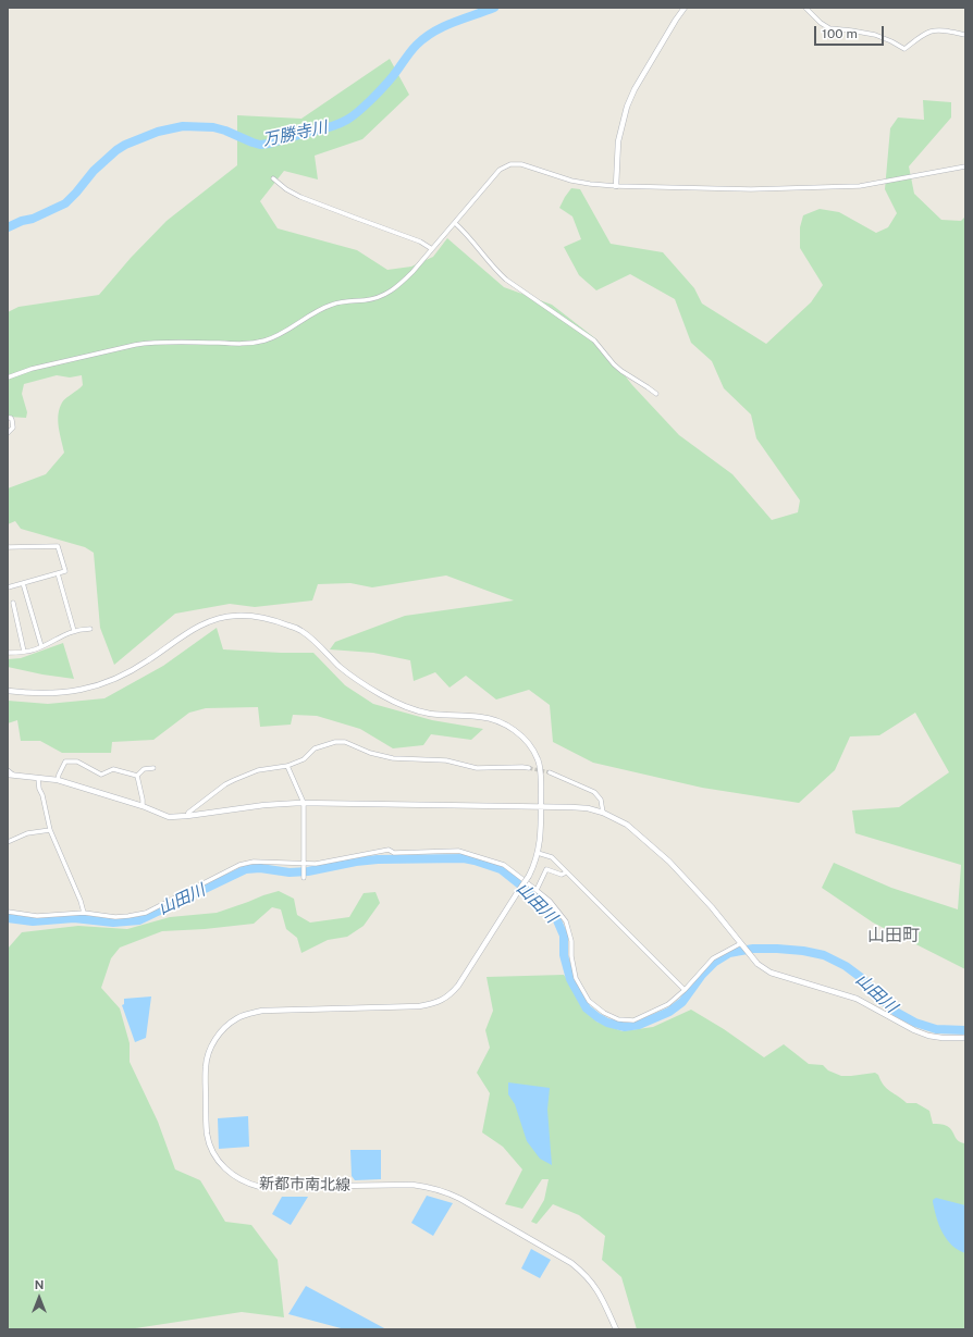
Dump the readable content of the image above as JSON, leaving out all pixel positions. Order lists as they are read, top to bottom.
{
  "streets": {
    "street": ["新都市南北線"]
  },
  "districts": ["山田町"],
  "water": ["万勝寺川", "山田川"],
  "scale_bar": "100 m",
  "north": "top"
}
